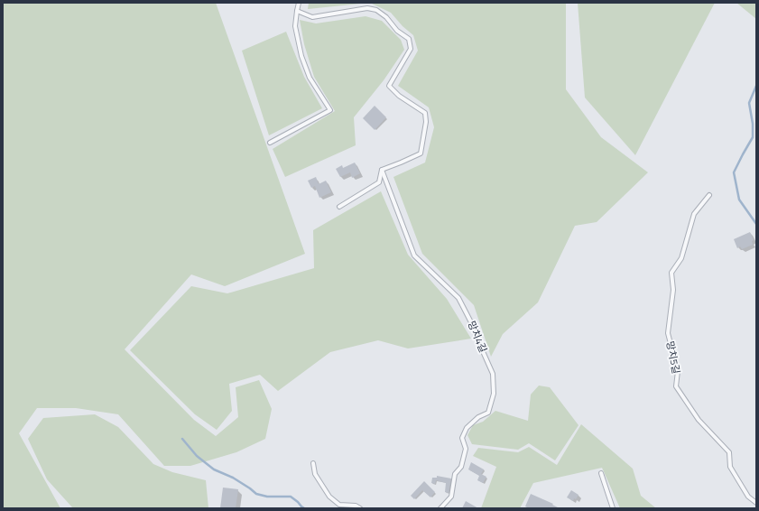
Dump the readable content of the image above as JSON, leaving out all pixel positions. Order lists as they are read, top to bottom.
{
  "streets": {
    "lane": ["망치4길", "망치5길"]
  }
}
